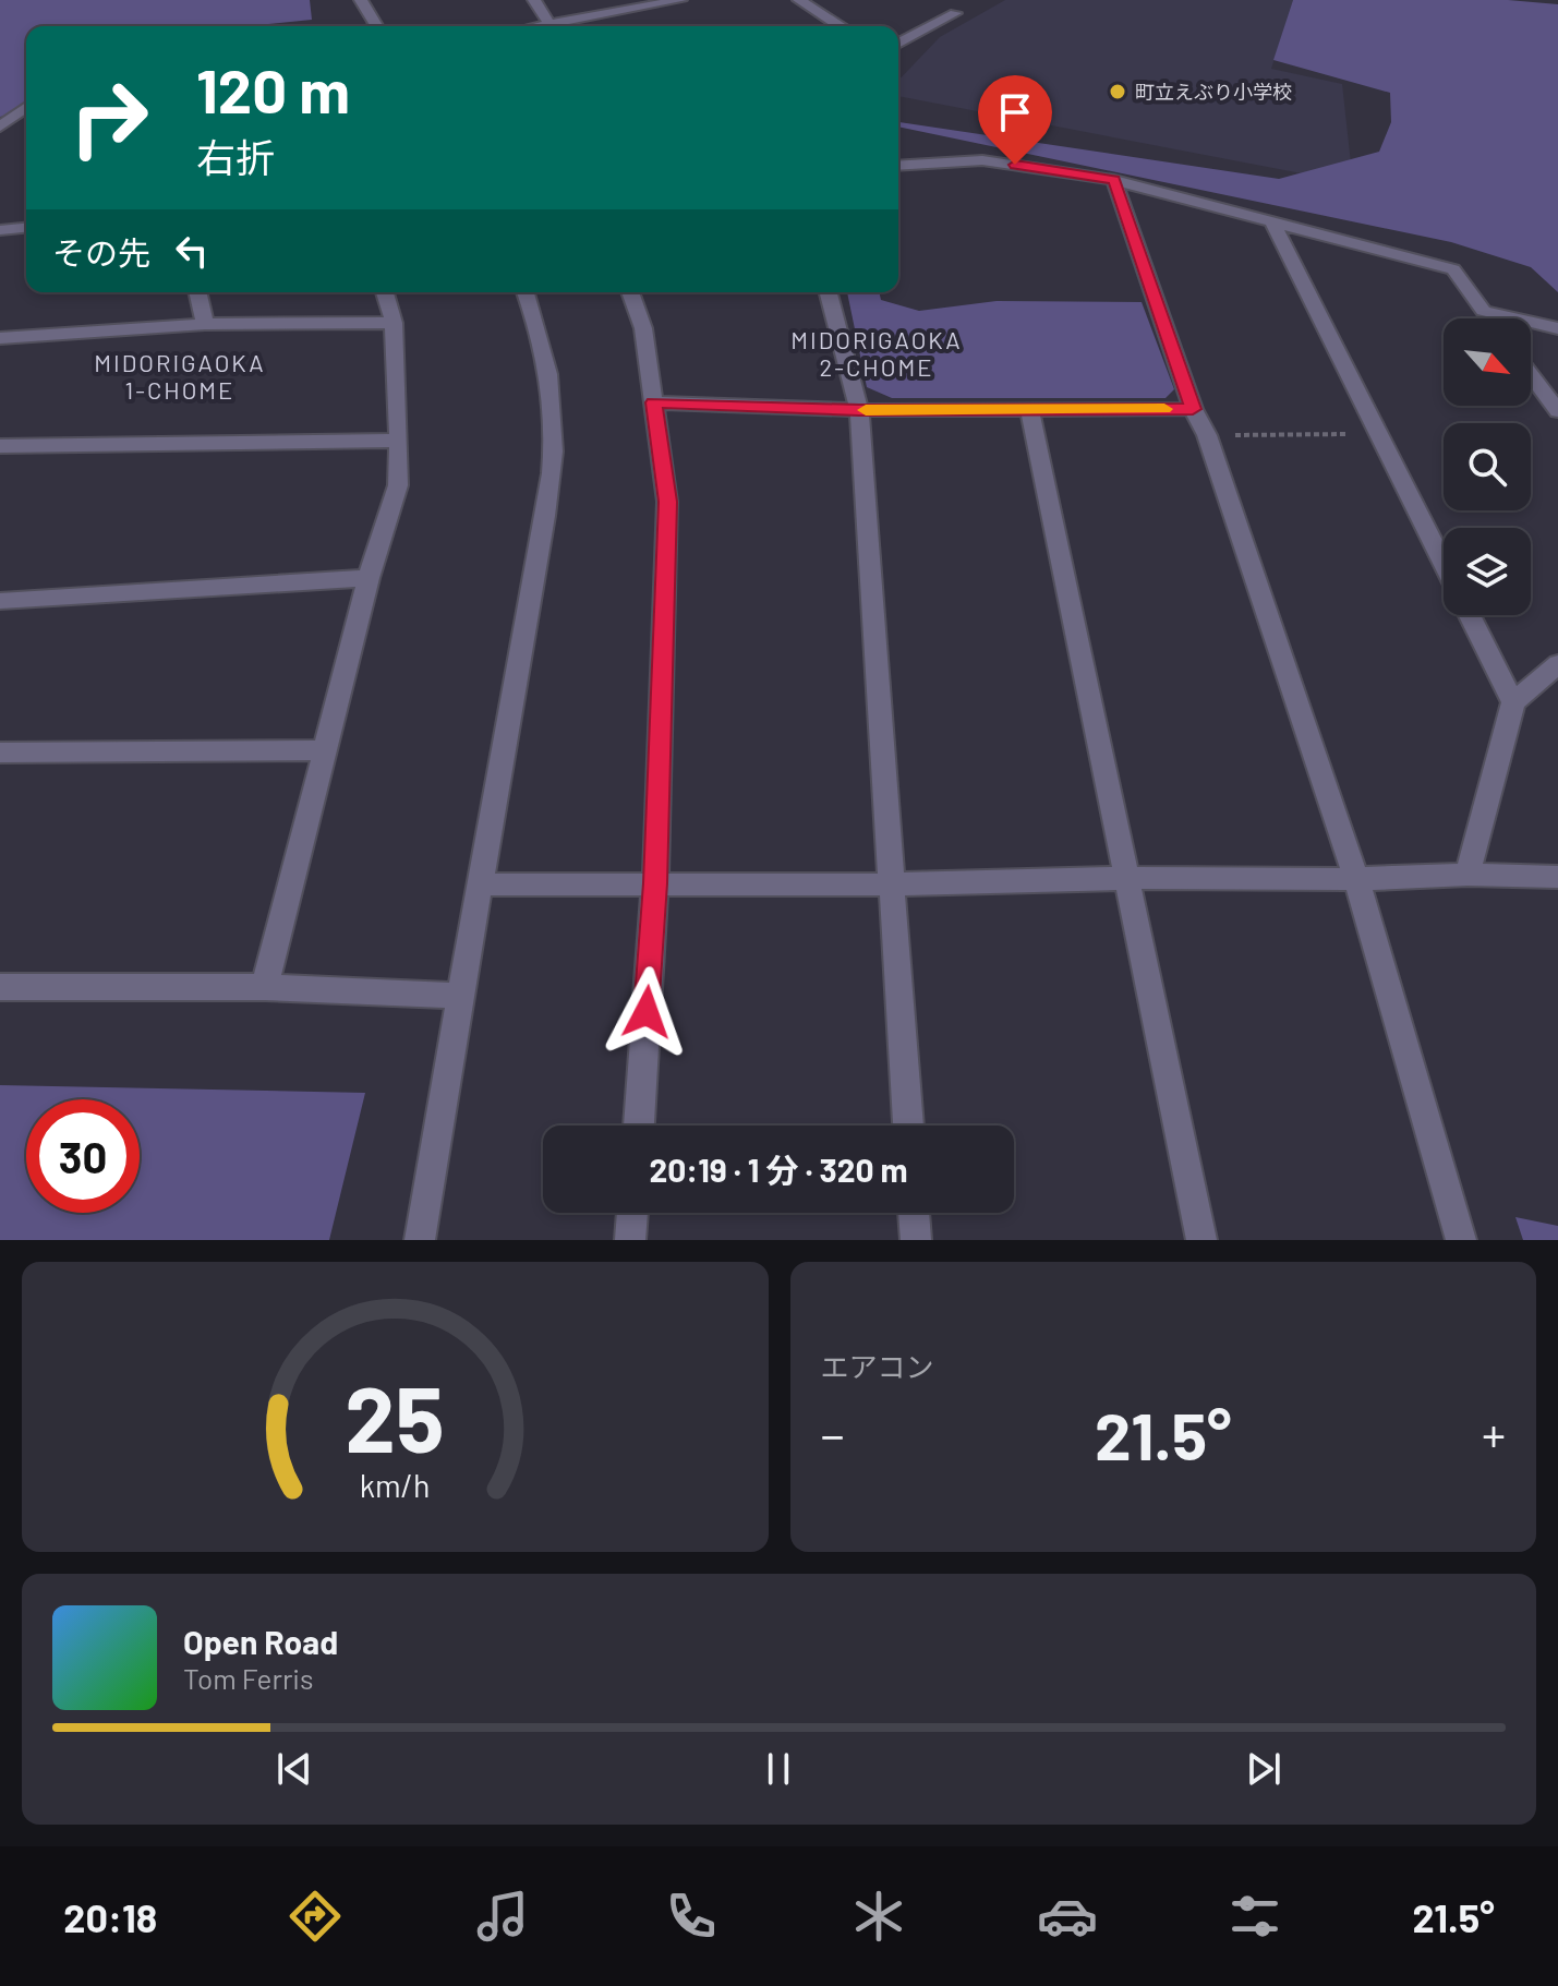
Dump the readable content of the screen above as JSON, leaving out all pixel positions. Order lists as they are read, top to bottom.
{
  "districts": ["MIDORIGAOKA 2-CHOME", "MIDORIGAOKA 1-CHOME"],
  "places": ["町立えぶり小学校"],
  "north": "bottom right",
  "page": {
    "turn": ["120 m", "右折"],
    "then": "その先",
    "limit": "30",
    "trip": "20:19 · 1 分 · 320 m",
    "tile": "エアコン",
    "heat": ["−", "21.5°", "+"],
    "song": ["Open Road", "Tom Ferris"],
    "tabs": ["20:18", "21.5°"],
    "gauge": ["25", "km/h"]
  }
}
